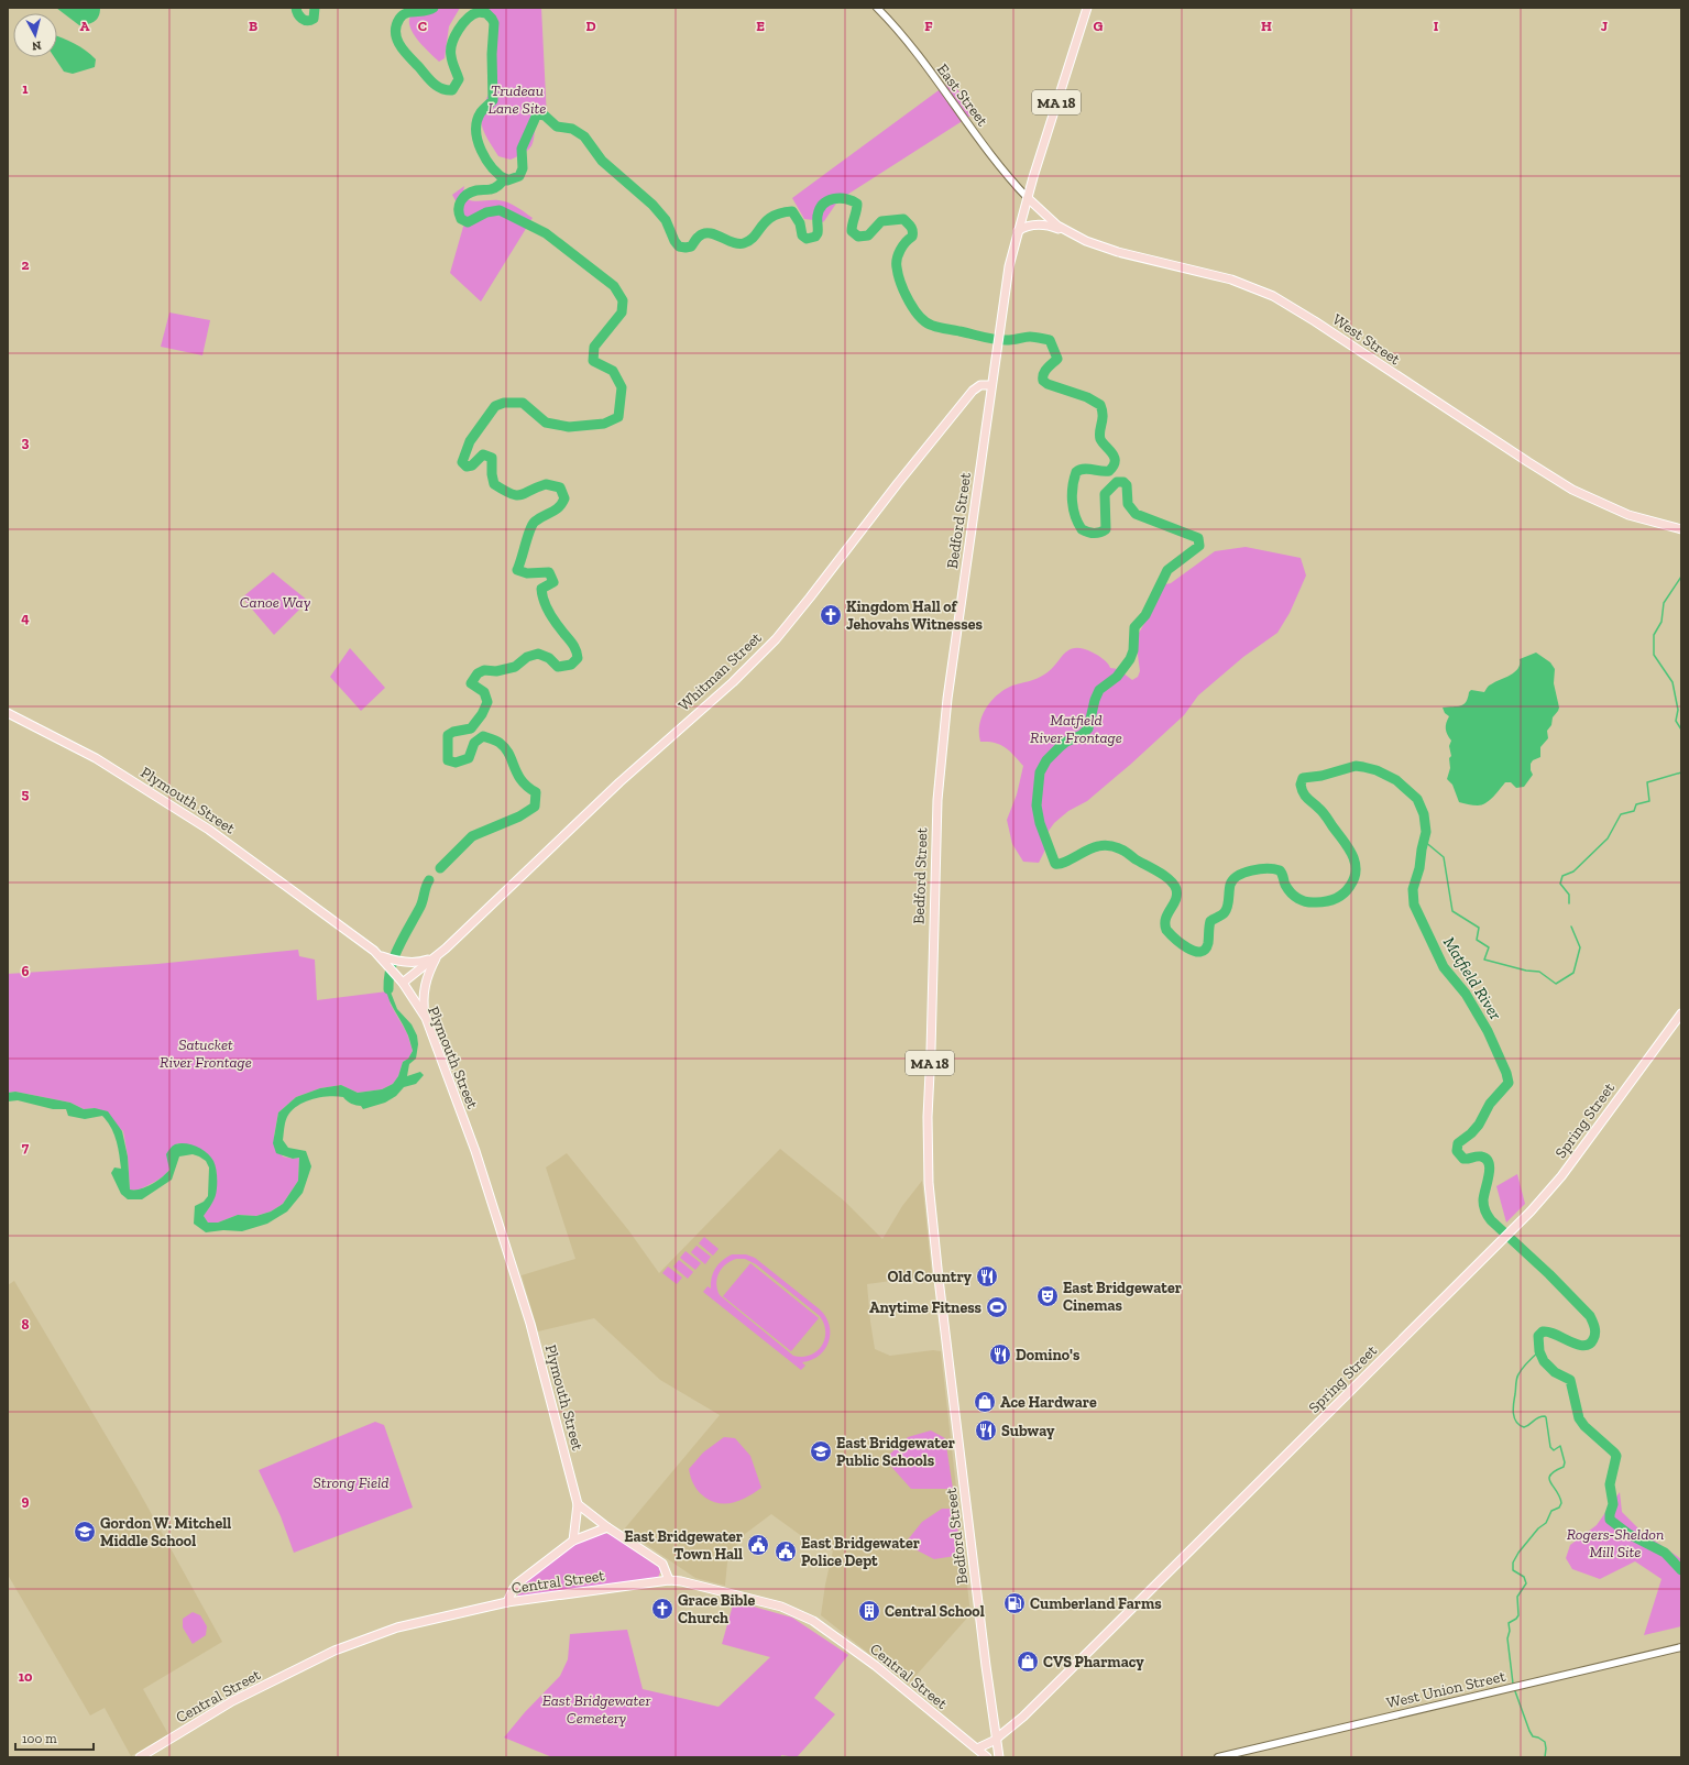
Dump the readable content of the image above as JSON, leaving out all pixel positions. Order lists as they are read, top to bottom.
{
  "streets": {
    "main road": [
      "MA 18",
      "West Street",
      "Bedford Street",
      "Whitman Street",
      "Plymouth Street",
      "Spring Street",
      "Central Street"
    ],
    "street": ["East Street", "West Union Street"]
  },
  "crossings": [
    ["East Street", "West Street"],
    ["East Street", "Bedford Street"],
    ["West Street", "Bedford Street"],
    ["Bedford Street", "Whitman Street"],
    ["Bedford Street", "Spring Street"],
    ["Whitman Street", "Plymouth Street"],
    ["Spring Street", "Central Street"]
  ],
  "water": ["Matfield River"],
  "parks": [
    "Trudeau Lane Site",
    "Canoe Way",
    "Matfield River Frontage",
    "Satucket River Frontage",
    "Strong Field",
    "Rogers-Sheldon Mill Site",
    "East Bridgewater Cemetery"
  ],
  "places": {
    "church": ["Kingdom Hall of Jehovahs Witnesses", "Grace Bible Church"],
    "restaurant": ["Old Country", "Domino's", "Subway"],
    "theatre": ["East Bridgewater Cinemas"],
    "sports": ["Anytime Fitness"],
    "shop": ["Ace Hardware", "CVS Pharmacy"],
    "school or university": ["East Bridgewater Public Schools", "Gordon W. Mitchell Middle School"],
    "public building": ["East Bridgewater Town Hall", "East Bridgewater Police Dept"],
    "fuel station": ["Cumberland Farms"],
    "building": ["Central School"]
  },
  "scale_bar": "100 m",
  "north": "bottom",
  "grid": {
    "columns": [
      "A",
      "B",
      "C",
      "D",
      "E",
      "F",
      "G",
      "H",
      "I",
      "J"
    ],
    "rows": [
      "1",
      "2",
      "3",
      "4",
      "5",
      "6",
      "7",
      "8",
      "9",
      "10"
    ]
  }
}
